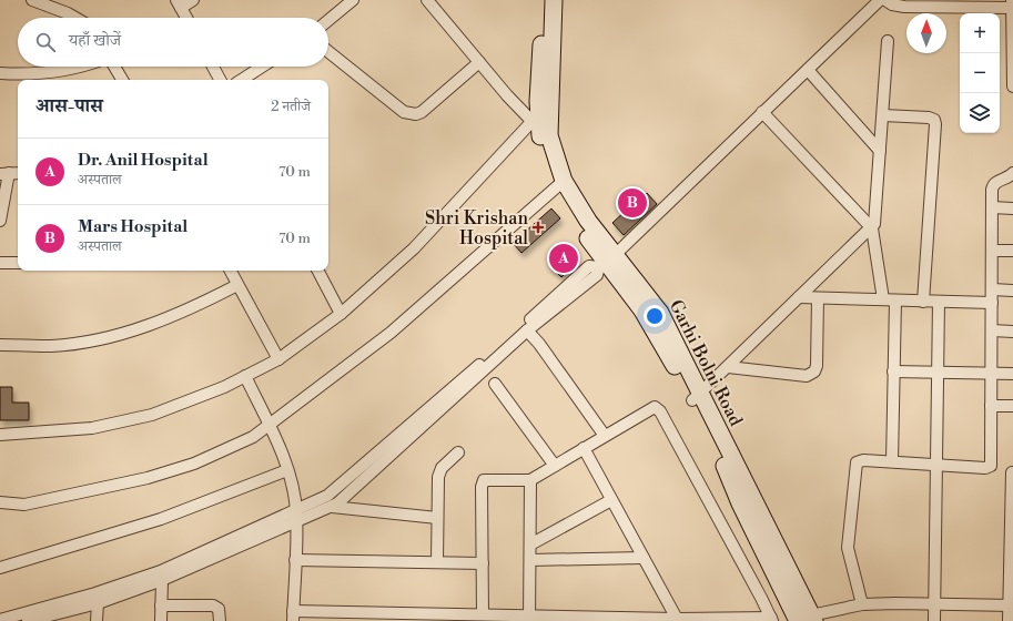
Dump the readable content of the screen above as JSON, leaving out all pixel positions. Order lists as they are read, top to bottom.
{
  "streets": {
    "main road": ["Garhi Bolni Road"]
  },
  "places": {
    "health": ["Shri Krishan Hospital"]
  },
  "north": "top",
  "page": {
    "map_buttons": ["+", "−"],
    "search": "यहाँ खोजें",
    "heading": ["आस-पास", "2 नतीजे"],
    "list": [
      {
        "mark": "A",
        "name": "Dr. Anil Hospital",
        "note": "अस्पताल",
        "value": "70 m"
      },
      {
        "mark": "B",
        "name": "Mars Hospital",
        "note": "अस्पताल",
        "value": "70 m"
      }
    ],
    "pins": ["B", "A"]
  }
}
